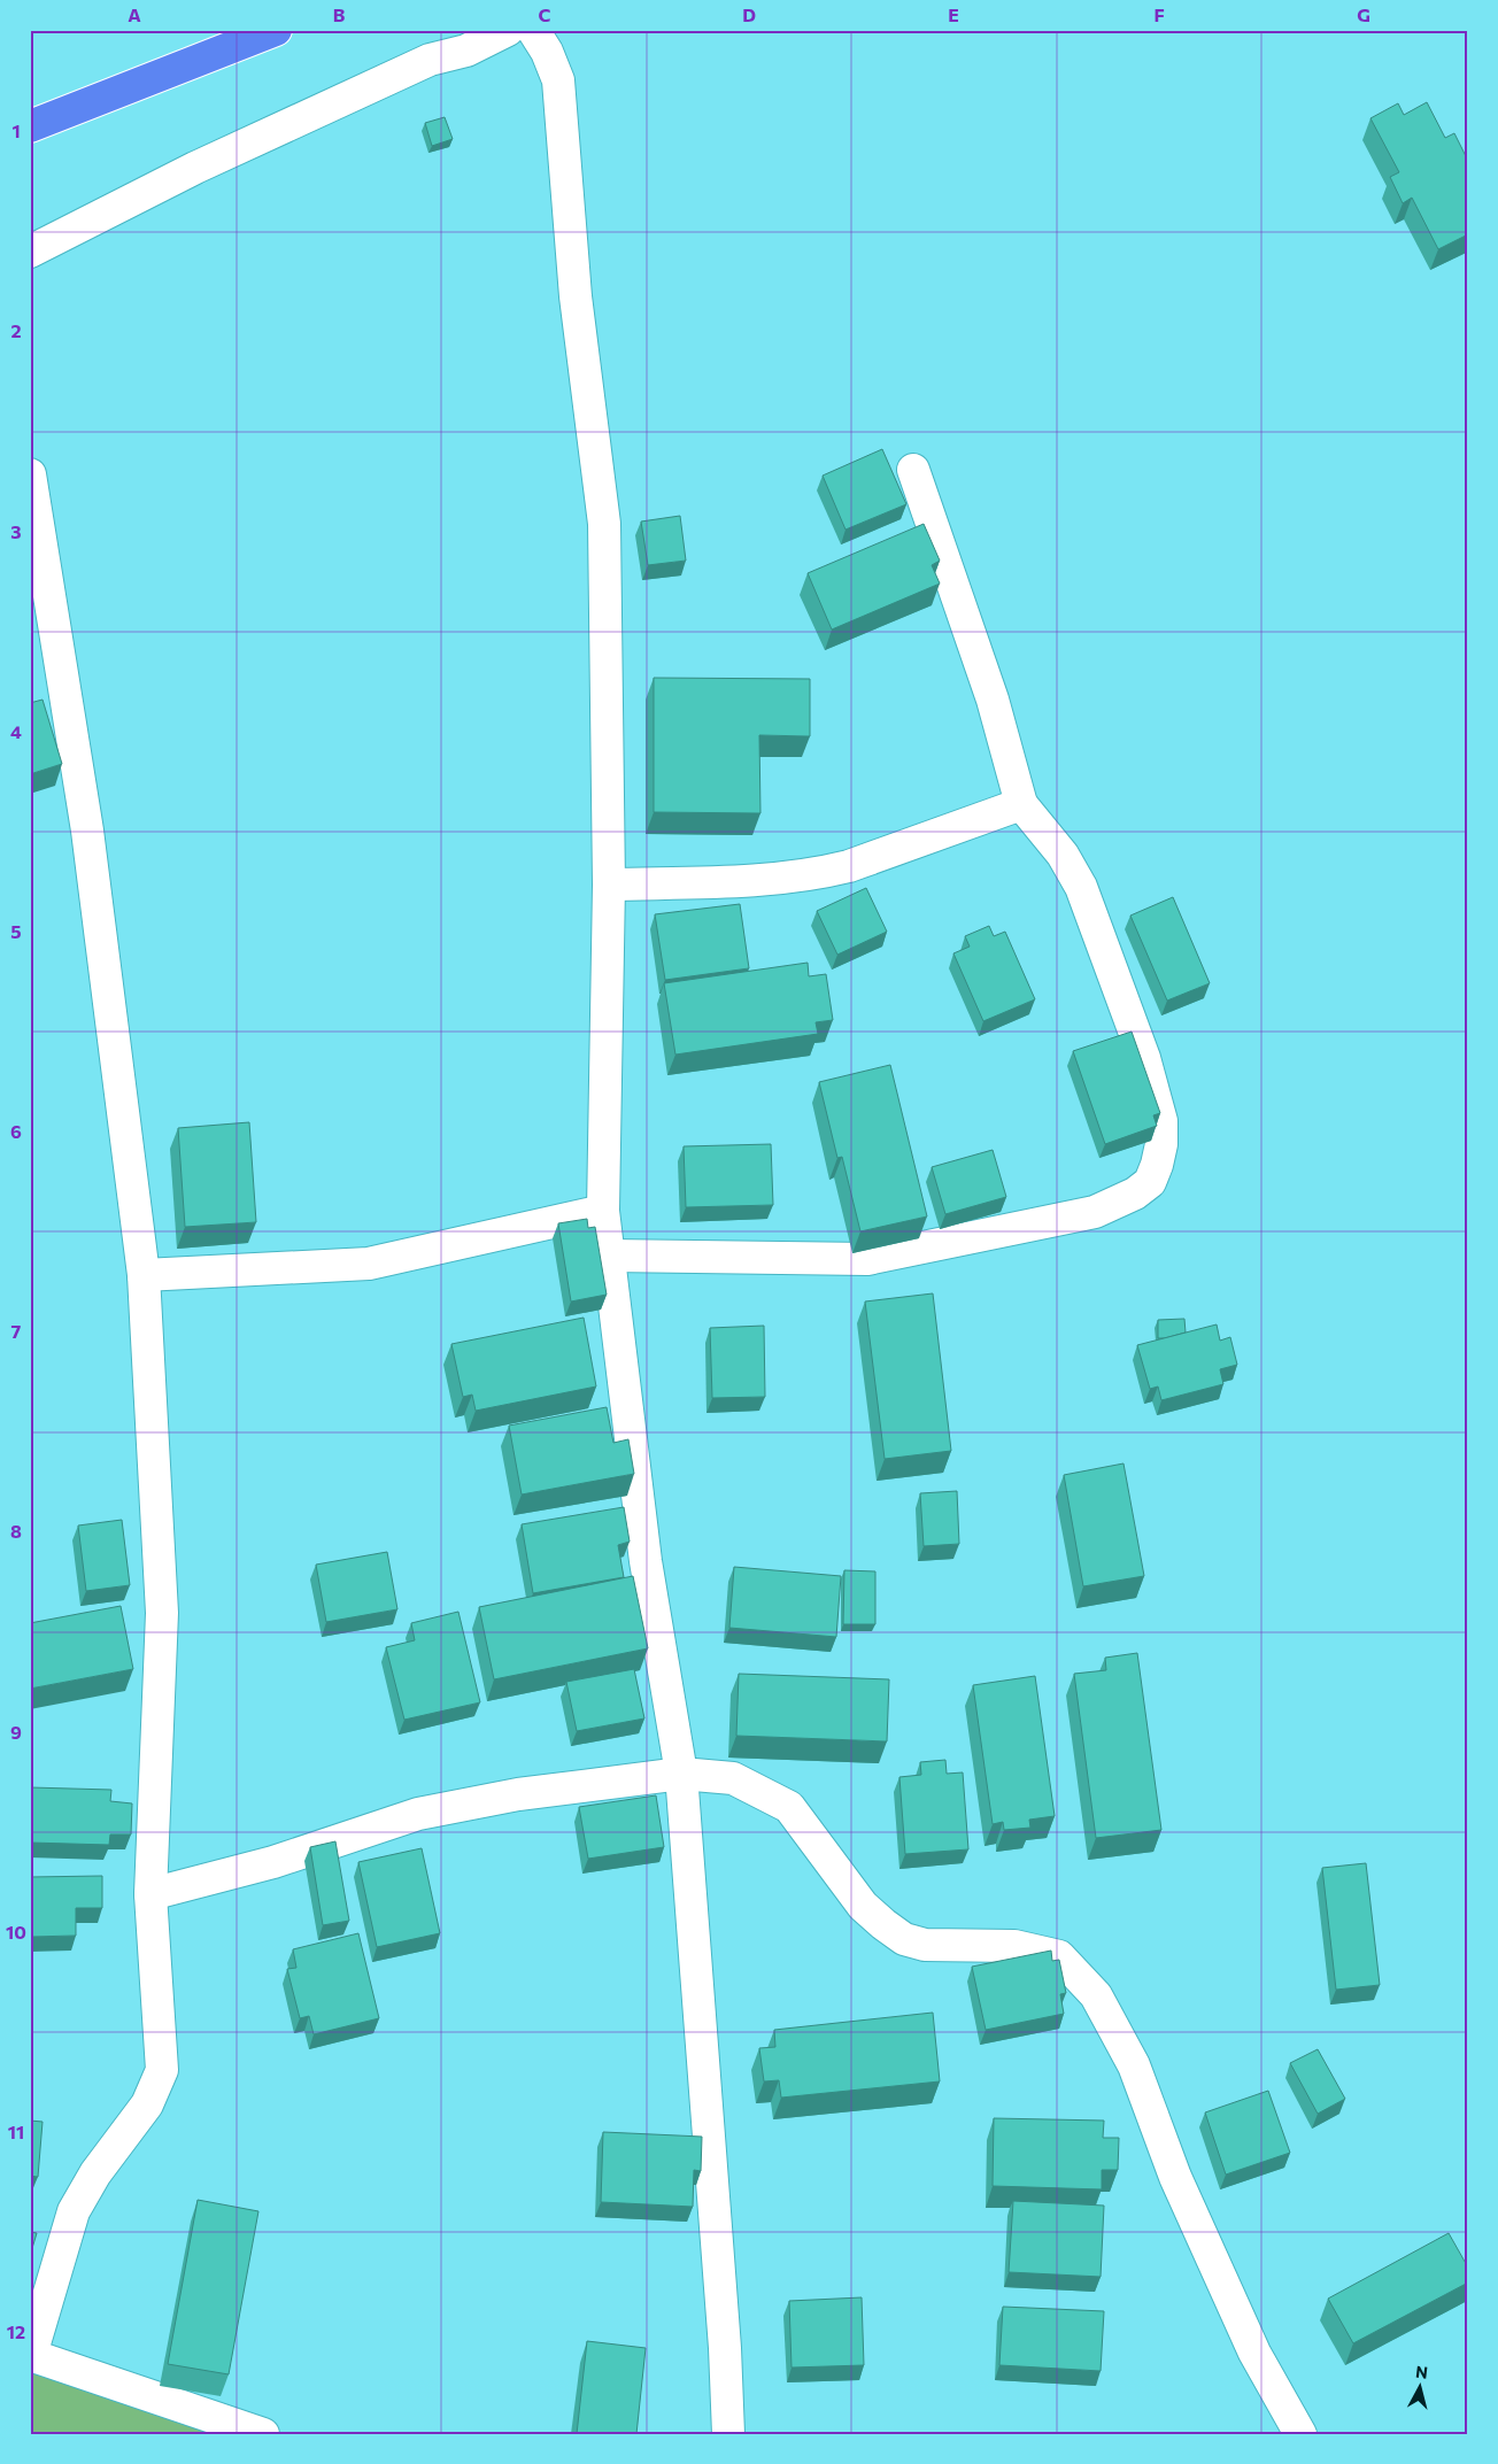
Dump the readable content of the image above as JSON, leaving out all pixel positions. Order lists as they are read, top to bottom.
{
  "north": "top",
  "grid": {
    "columns": [
      "A",
      "B",
      "C",
      "D",
      "E",
      "F",
      "G"
    ],
    "rows": [
      "1",
      "2",
      "3",
      "4",
      "5",
      "6",
      "7",
      "8",
      "9",
      "10",
      "11",
      "12"
    ]
  }
}
